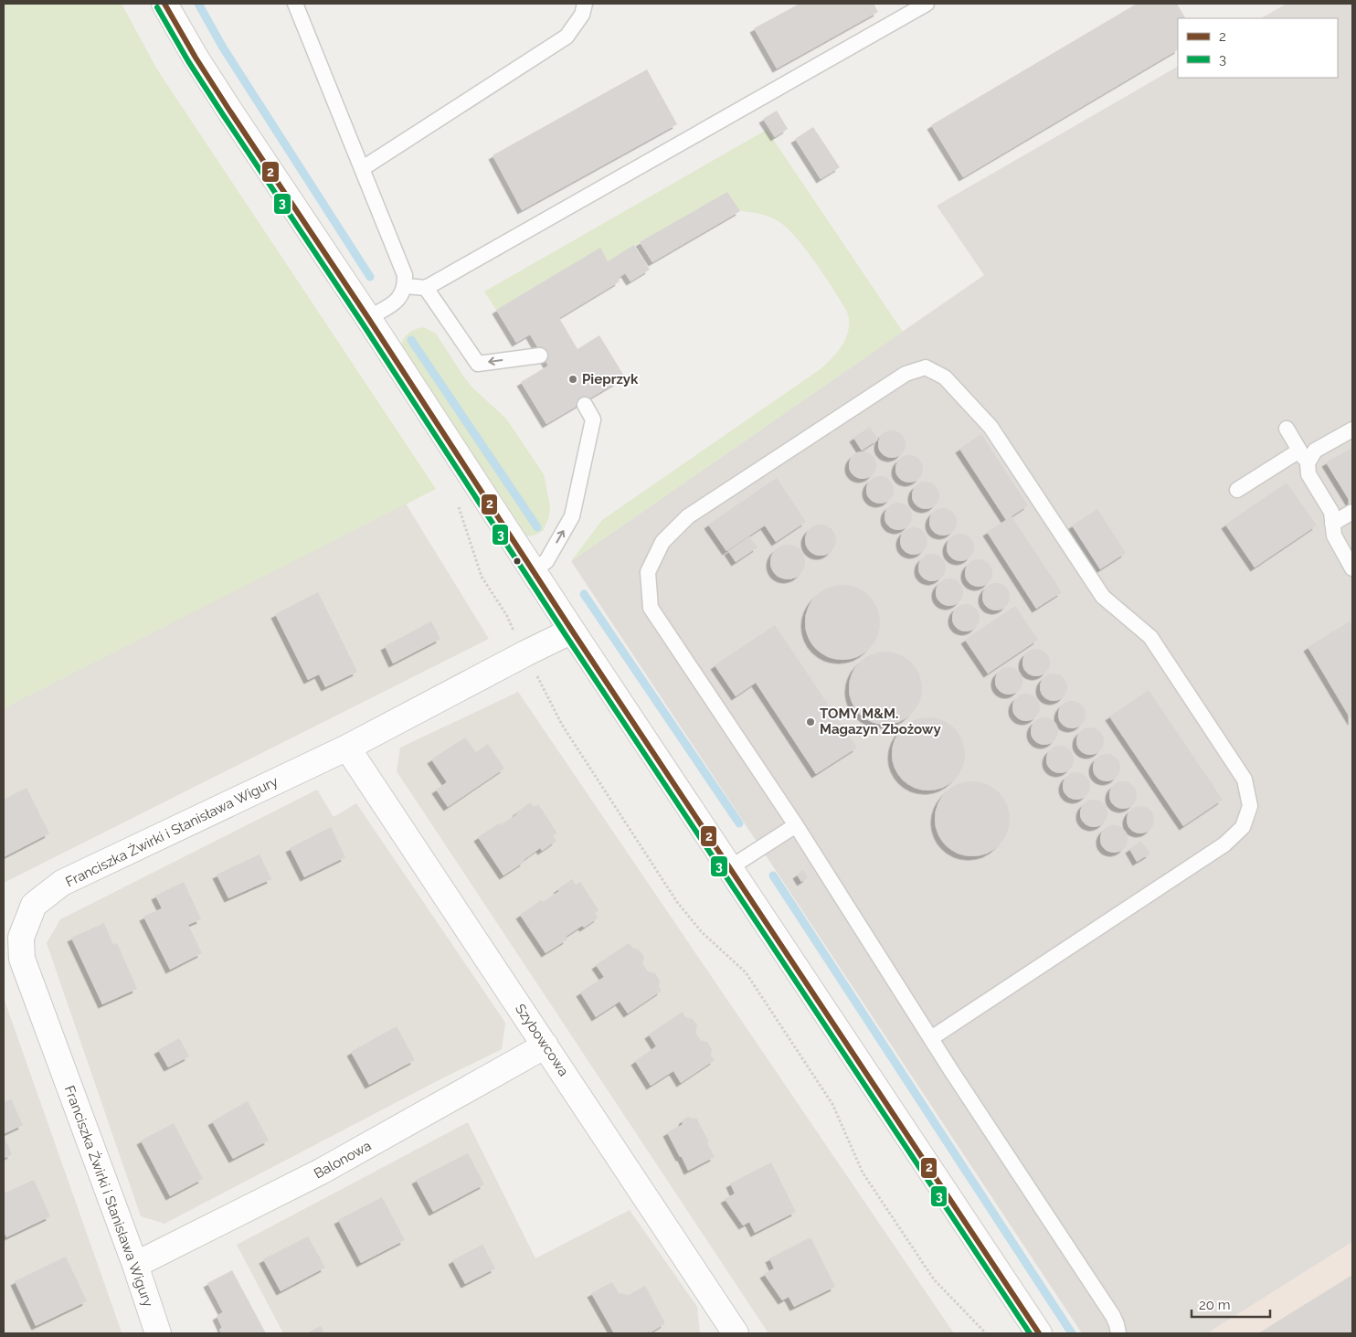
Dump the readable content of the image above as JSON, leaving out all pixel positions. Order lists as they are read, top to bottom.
{
  "streets": {
    "street": ["Franciszka Żwirki i Stanisława Wigury", "Szybowcowa", "Balonowa"]
  },
  "crossings": [
    ["Franciszka Żwirki i Stanisława Wigury", "Szybowcowa"],
    ["Franciszka Żwirki i Stanisława Wigury", "Balonowa"],
    ["Szybowcowa", "Balonowa"]
  ],
  "places": ["Pieprzyk", "TOMY M&M. Magazyn Zbożowy"],
  "lines": ["transit line 2", "transit line 3"],
  "legend": ["2", "3"],
  "scale_bar": "20 m"
}
